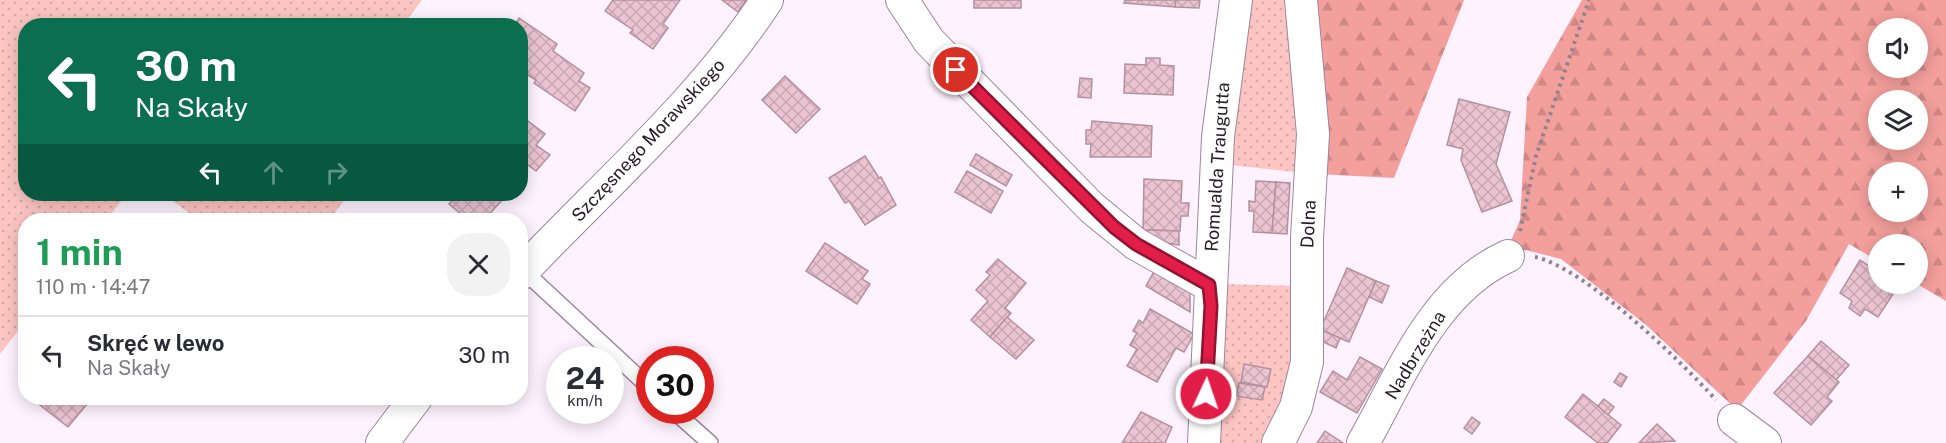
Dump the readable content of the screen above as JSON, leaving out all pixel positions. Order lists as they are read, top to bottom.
{
  "streets": {
    "street": [
      "Szczęsnego Morawskiego",
      "Romualda Traugutta",
      "Dolna",
      "Nadbrzeżna"
    ]
  },
  "page": {
    "map_buttons": ["+", "−"],
    "turn": ["30 m", "Na Skały"],
    "heading": ["1 min", "110 m · 14:47"],
    "list": [
      {
        "name": "Skręć w lewo",
        "note": "Na Skały",
        "value": "30 m"
      }
    ],
    "speed": "24 km/h",
    "limit": "30"
  }
}
